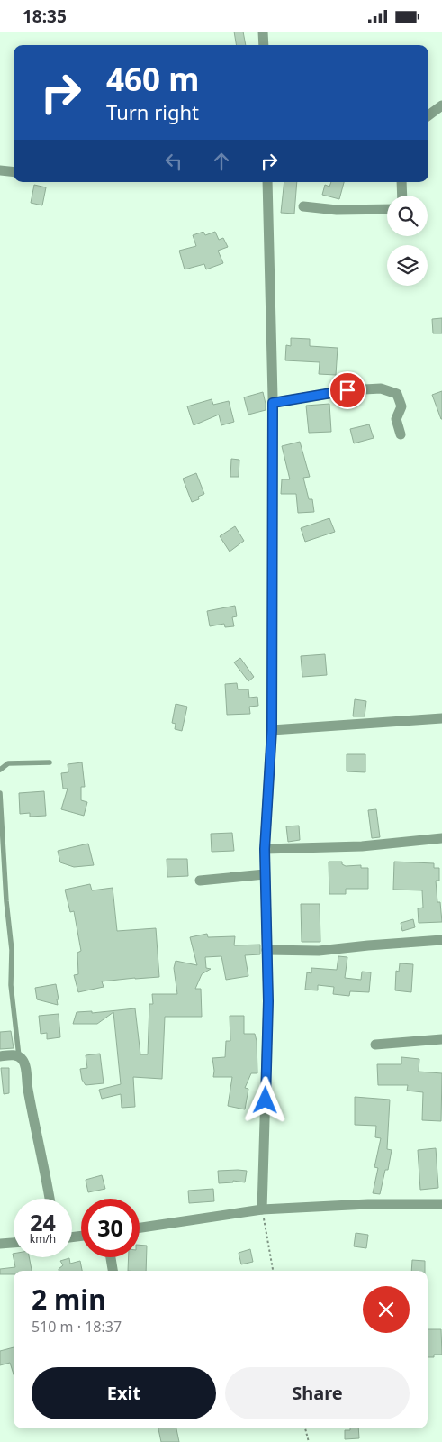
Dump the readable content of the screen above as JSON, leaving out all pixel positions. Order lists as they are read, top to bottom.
{
  "page": {
    "status": "18:35",
    "turn": ["460 m", "Turn right"],
    "speed": "24 km/h",
    "limit": "30",
    "heading": ["2 min", "510 m · 18:37"],
    "buttons": ["Exit", "Share"]
  }
}
